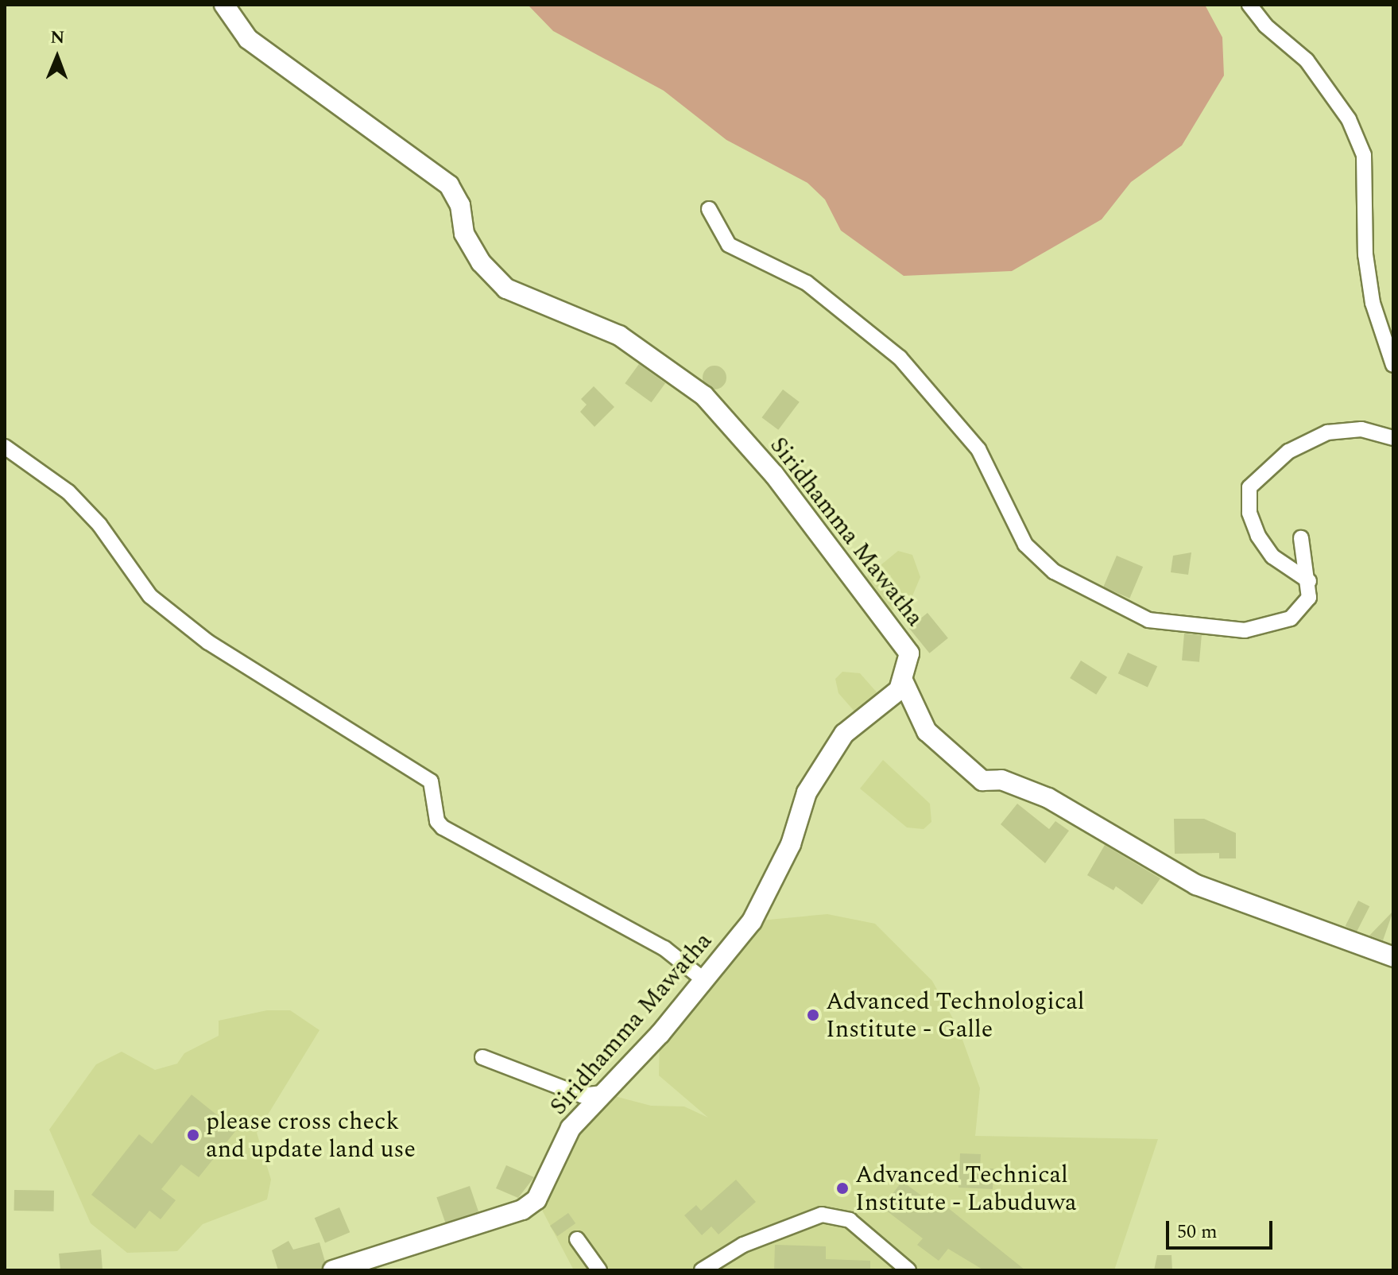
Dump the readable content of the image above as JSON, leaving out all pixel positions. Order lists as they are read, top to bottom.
{
  "streets": {
    "street": ["Siridhamma Mawatha"]
  },
  "places": ["Advanced Technological Institute - Galle", "please cross check and update land use", "Advanced Technical Institute - Labuduwa"],
  "scale_bar": "50 m",
  "north": "top"
}
